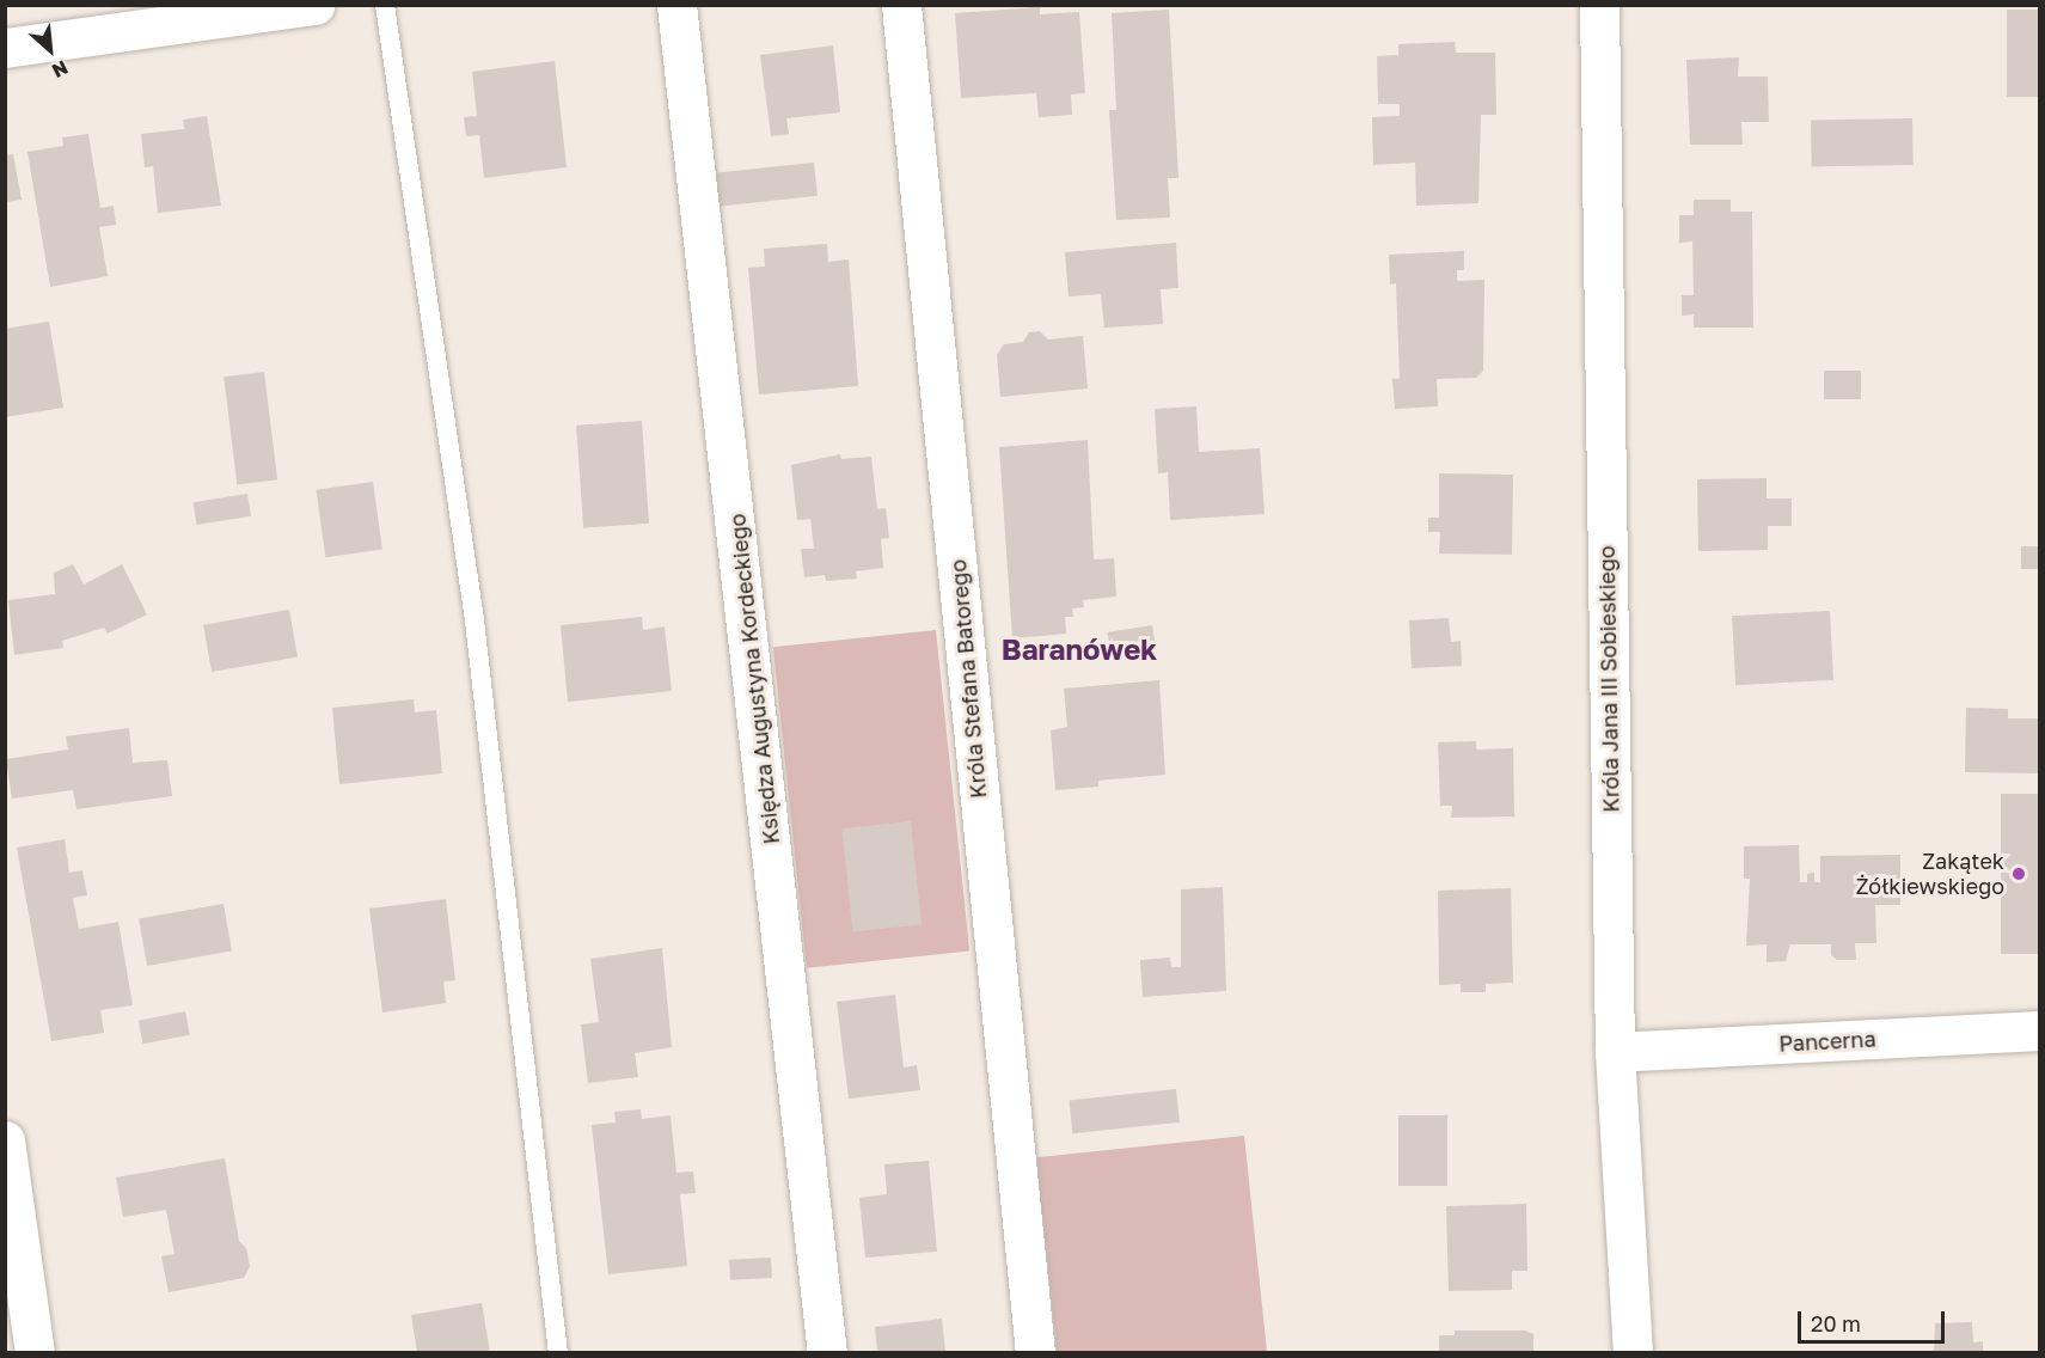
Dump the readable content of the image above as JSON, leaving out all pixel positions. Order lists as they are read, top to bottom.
{
  "streets": {
    "street": [
      "Księdza Augustyna Kordeckiego",
      "Króla Stefana Batorego",
      "Króla Jana III Sobieskiego",
      "Pancerna"
    ]
  },
  "crossings": [
    ["Króla Jana III Sobieskiego", "Pancerna"]
  ],
  "districts": ["Baranówek"],
  "places": ["Zakątek Żółkiewskiego"],
  "scale_bar": "20 m",
  "north": "bottom right"
}
